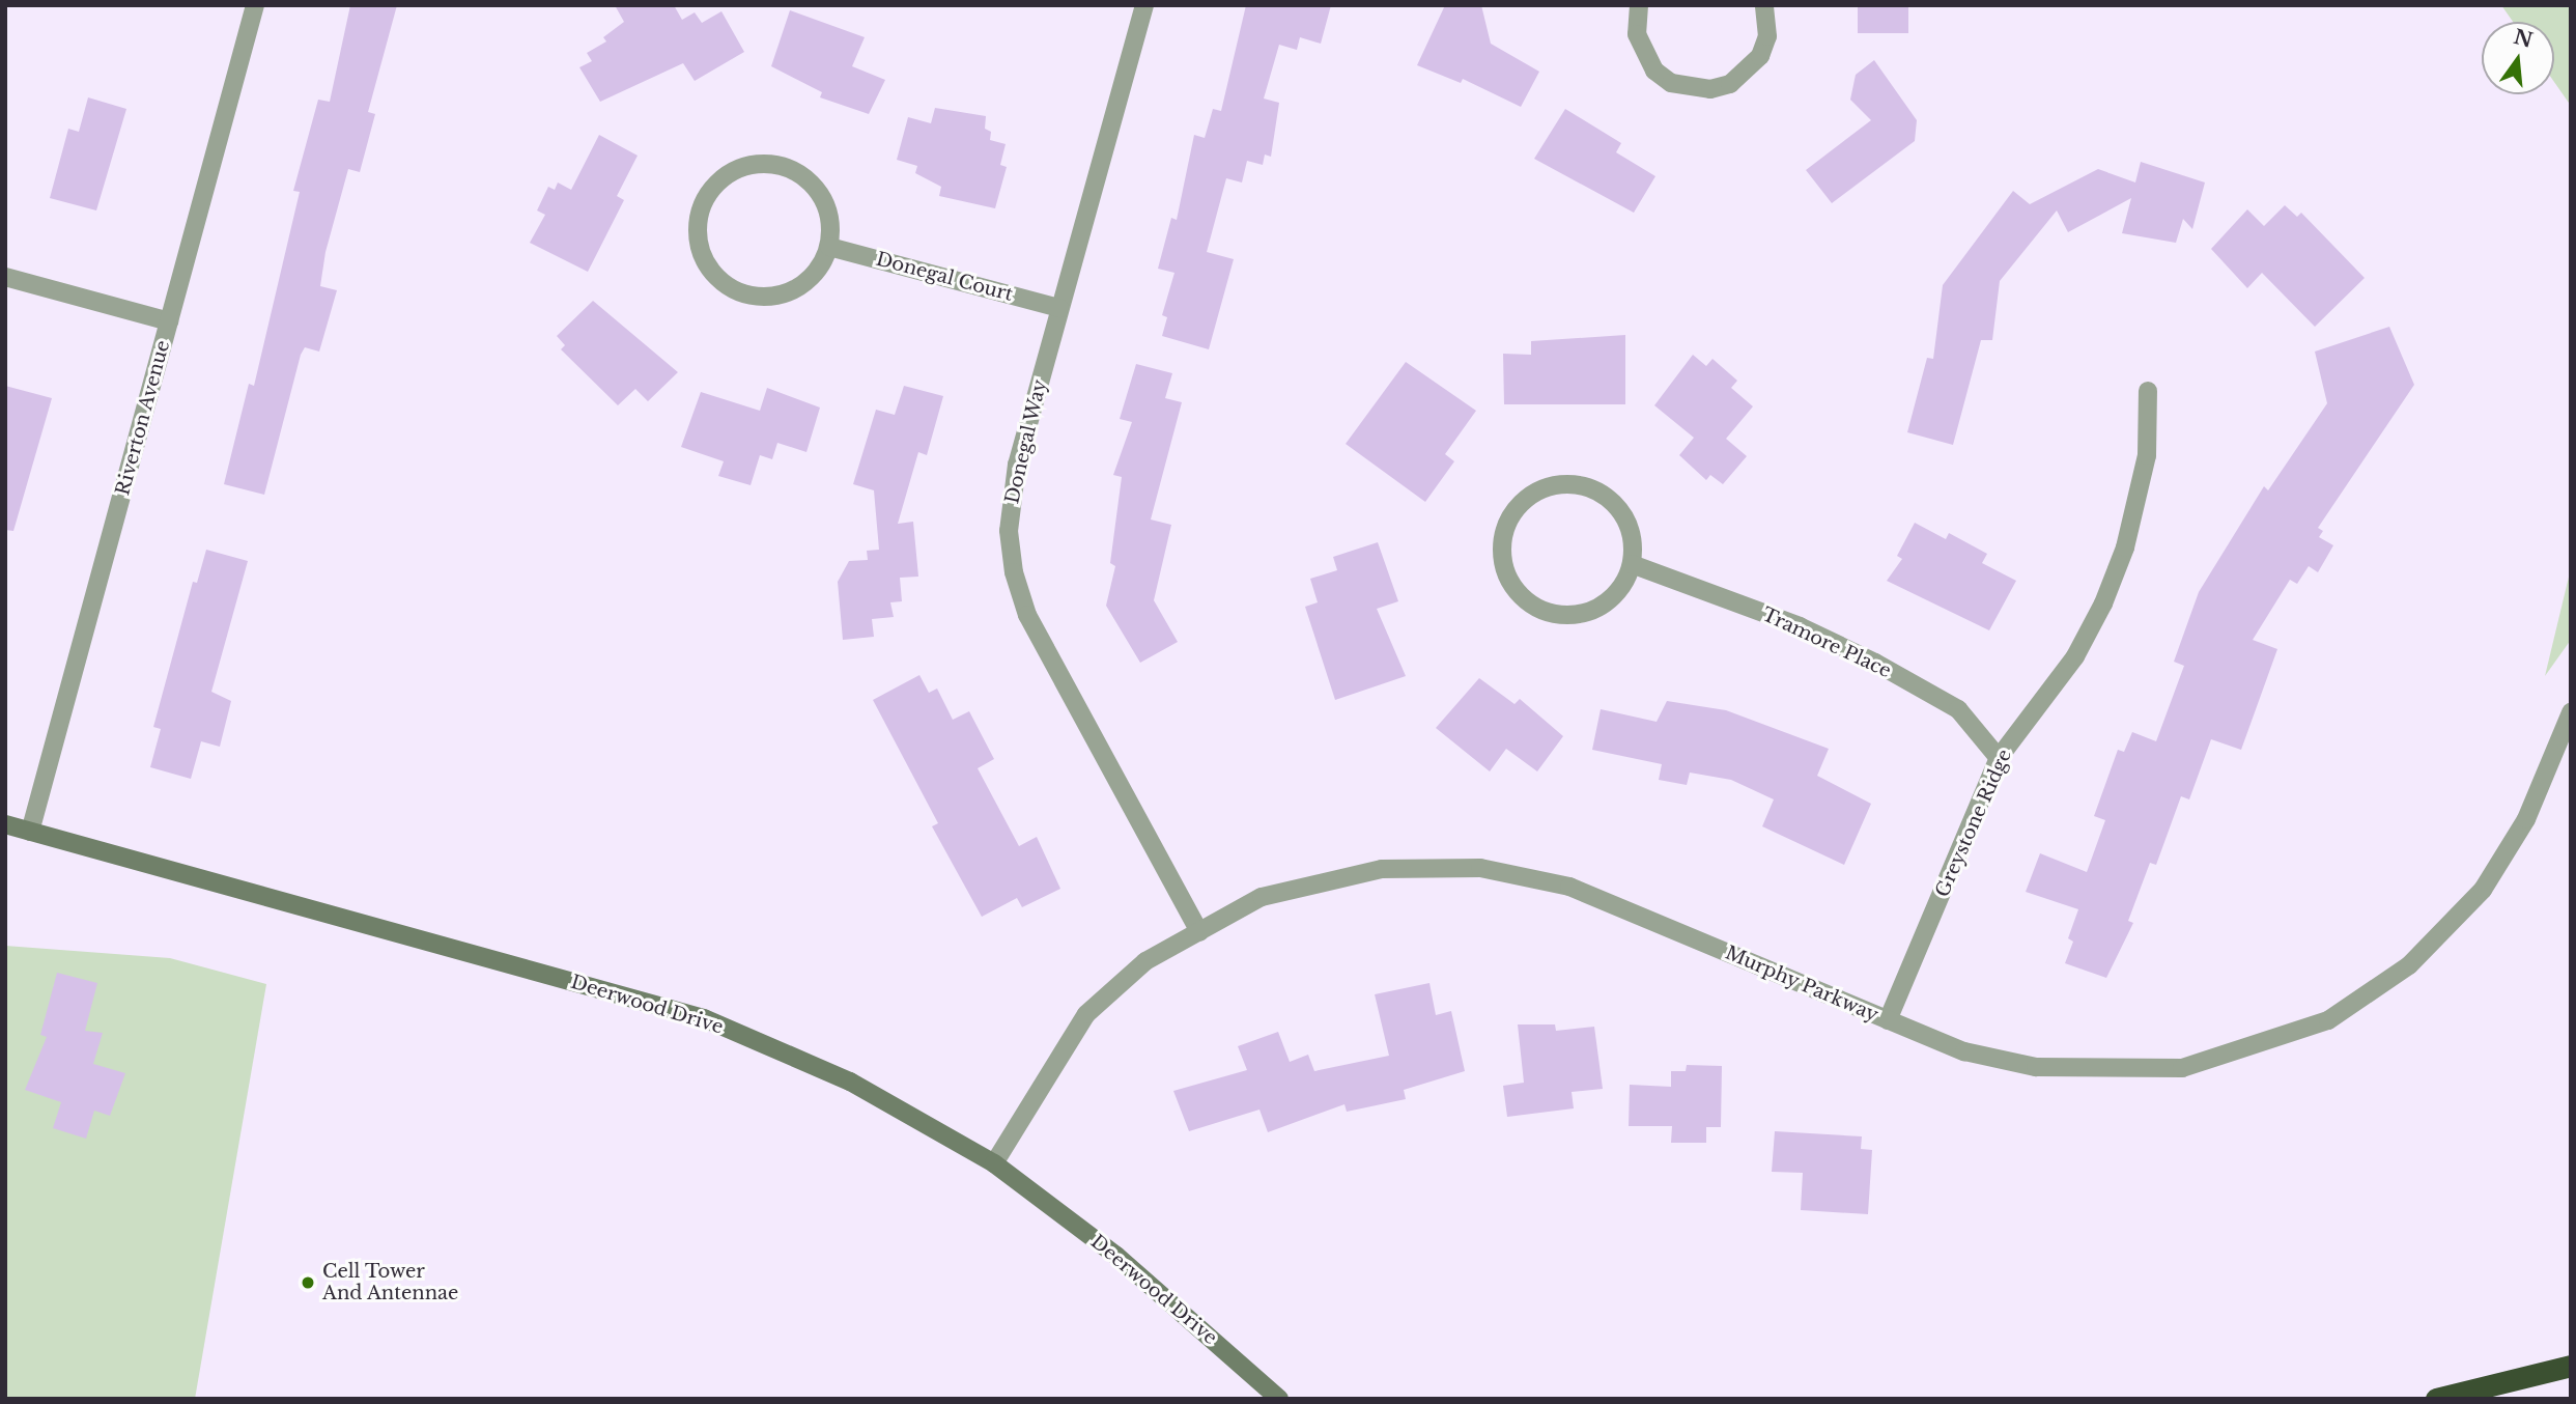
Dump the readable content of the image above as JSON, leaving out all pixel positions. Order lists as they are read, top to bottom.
{
  "streets": {
    "street": [
      "Donegal Court",
      "Riverton Avenue",
      "Donegal Way",
      "Tramore Place",
      "Greystone Ridge",
      "Murphy Parkway",
      "Deerwood Drive"
    ]
  },
  "crossings": [
    ["Donegal Court", "Donegal Way"],
    ["Riverton Avenue", "Deerwood Drive"],
    ["Donegal Way", "Murphy Parkway"],
    ["Tramore Place", "Greystone Ridge"],
    ["Greystone Ridge", "Murphy Parkway"],
    ["Murphy Parkway", "Deerwood Drive"]
  ],
  "places": ["Cell Tower And Antennae"],
  "north": "top"
}
